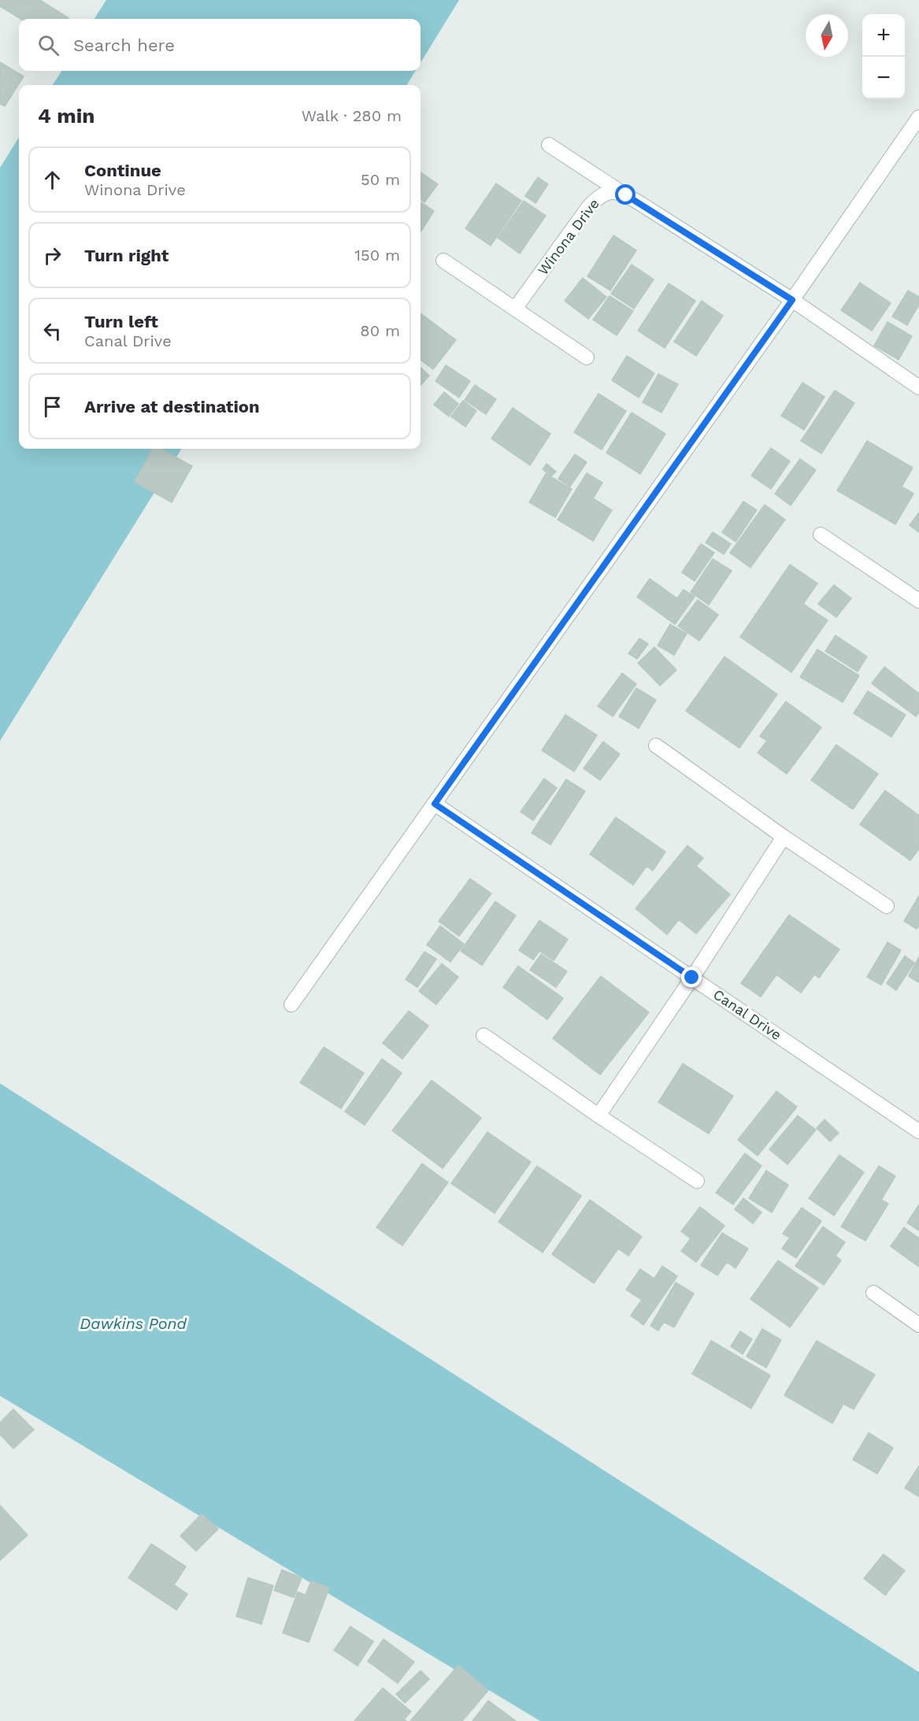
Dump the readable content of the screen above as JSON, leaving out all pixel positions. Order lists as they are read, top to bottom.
{
  "streets": {
    "street": ["Winona Drive", "Canal Drive"]
  },
  "water": ["Dawkins Pond"],
  "north": "bottom",
  "page": {
    "map_buttons": ["+", "−"],
    "search": "Search here",
    "heading": ["4 min", "Walk · 280 m"],
    "list": [
      ["Continue", "Winona Drive", "50 m"],
      ["Turn right", "150 m"],
      ["Turn left", "Canal Drive", "80 m"],
      "Arrive at destination"
    ]
  }
}
